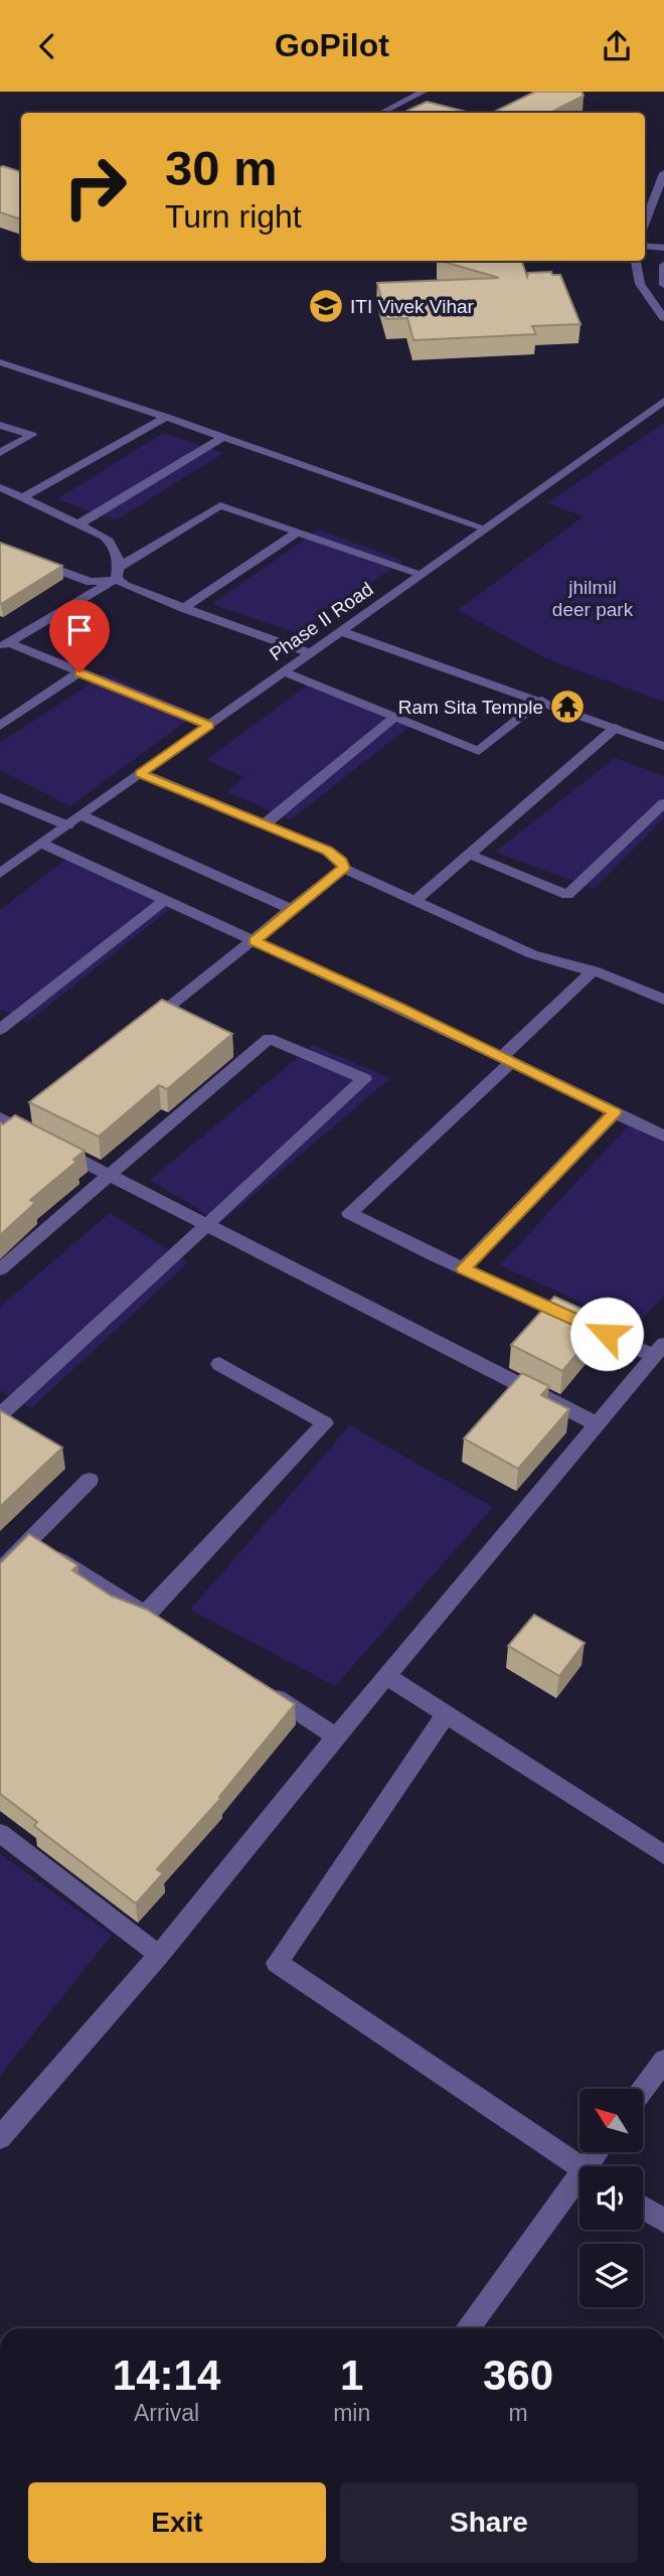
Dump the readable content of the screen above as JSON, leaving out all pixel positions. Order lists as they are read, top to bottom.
{
  "streets": {
    "street": ["Phase II Road"]
  },
  "parks": ["jhilmil deer park"],
  "places": {
    "school or university": ["ITI Vivek Vihar"],
    "temple": ["Ram Sita Temple"]
  },
  "north": "top left",
  "page": {
    "header": "GoPilot",
    "turn": ["30 m", "Turn right"],
    "eta": [
      "14:14",
      "Arrival",
      "1",
      "min",
      "360",
      "m"
    ],
    "buttons": ["Exit", "Share"]
  }
}
